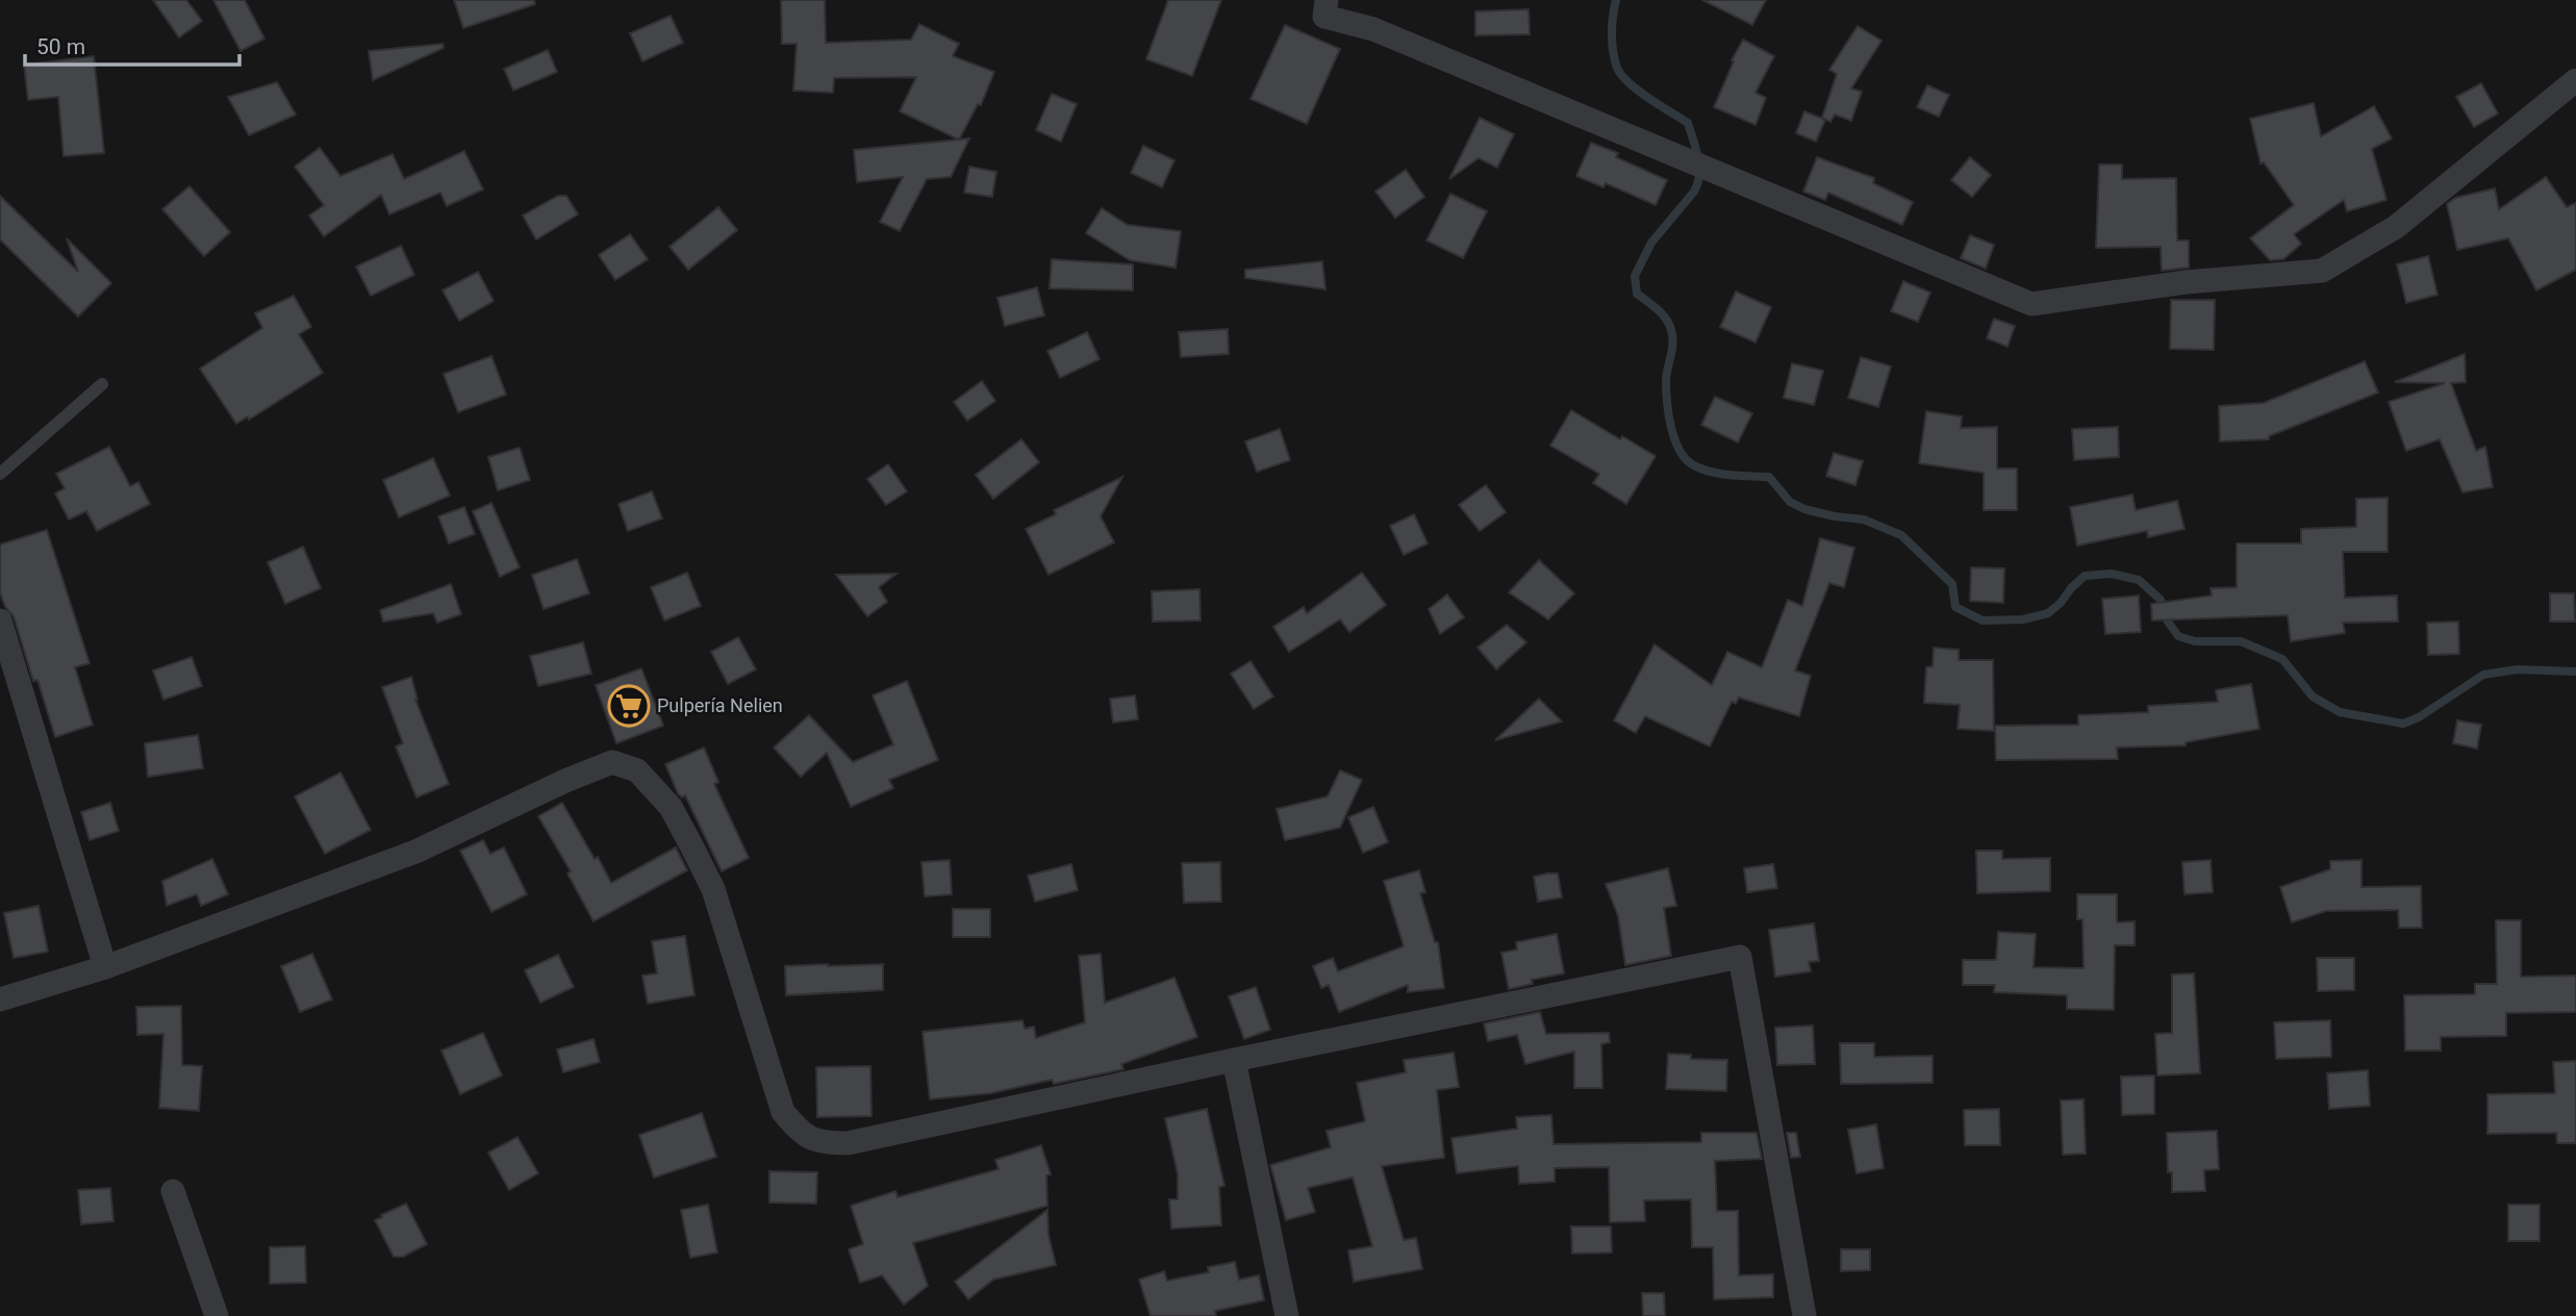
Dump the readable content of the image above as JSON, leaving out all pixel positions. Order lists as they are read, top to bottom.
{
  "places": {
    "supermarket": ["Pulpería Nelien"]
  },
  "scale_bar": "50 m"
}
